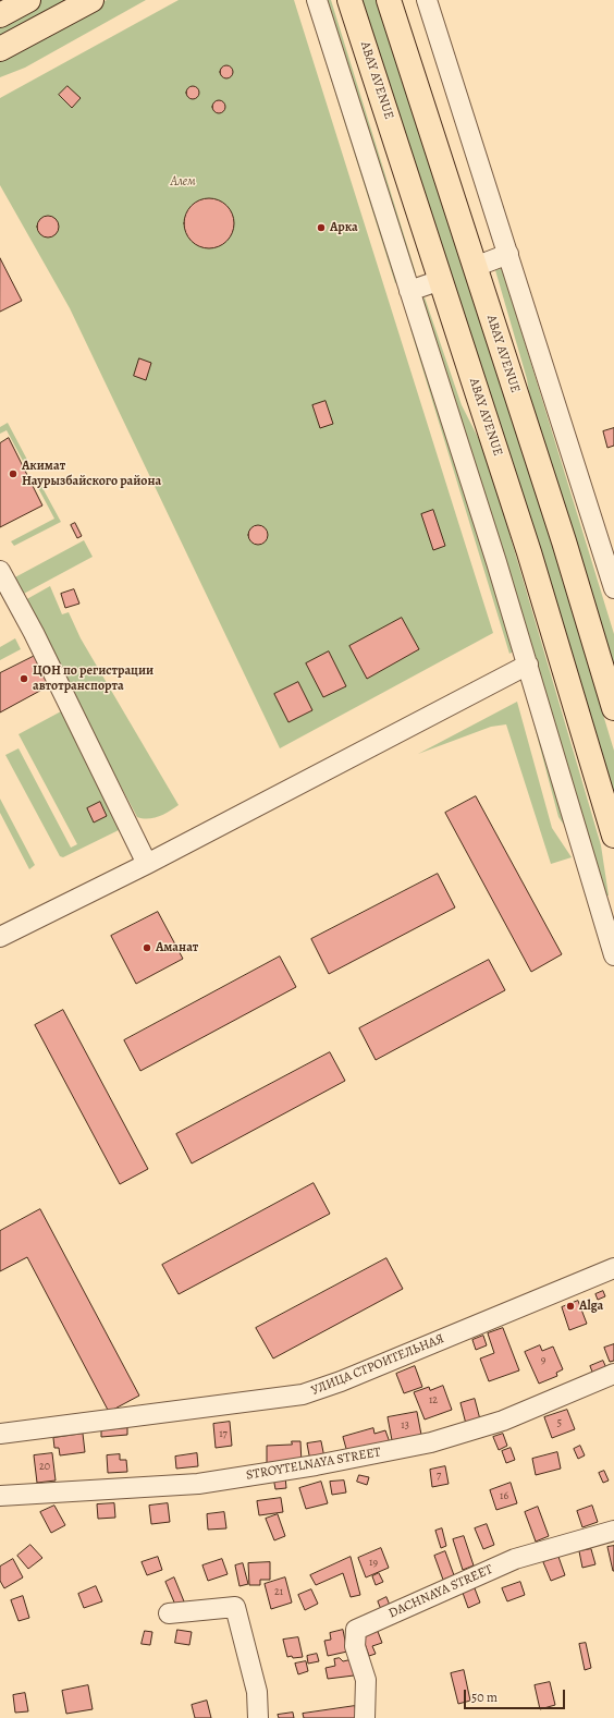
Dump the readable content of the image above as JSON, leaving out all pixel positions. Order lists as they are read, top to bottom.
{
  "streets": {
    "main road": ["ABAY AVENUE"],
    "street": ["УЛИЦА СТРОИТЕЛЬНАЯ", "STROYTELNAYA STREET", "DACHNAYA STREET"]
  },
  "parks": ["Алем"],
  "places": [
    "Арка",
    "Акимат Наурызбайского района",
    "ЦОН по регистрации автотранспорта",
    "Аманат",
    "Alga"
  ],
  "house_numbers": [
    "9",
    "12",
    "5",
    "13",
    "17",
    "20",
    "7",
    "16",
    "19",
    "21"
  ],
  "scale_bar": "50 m"
}
